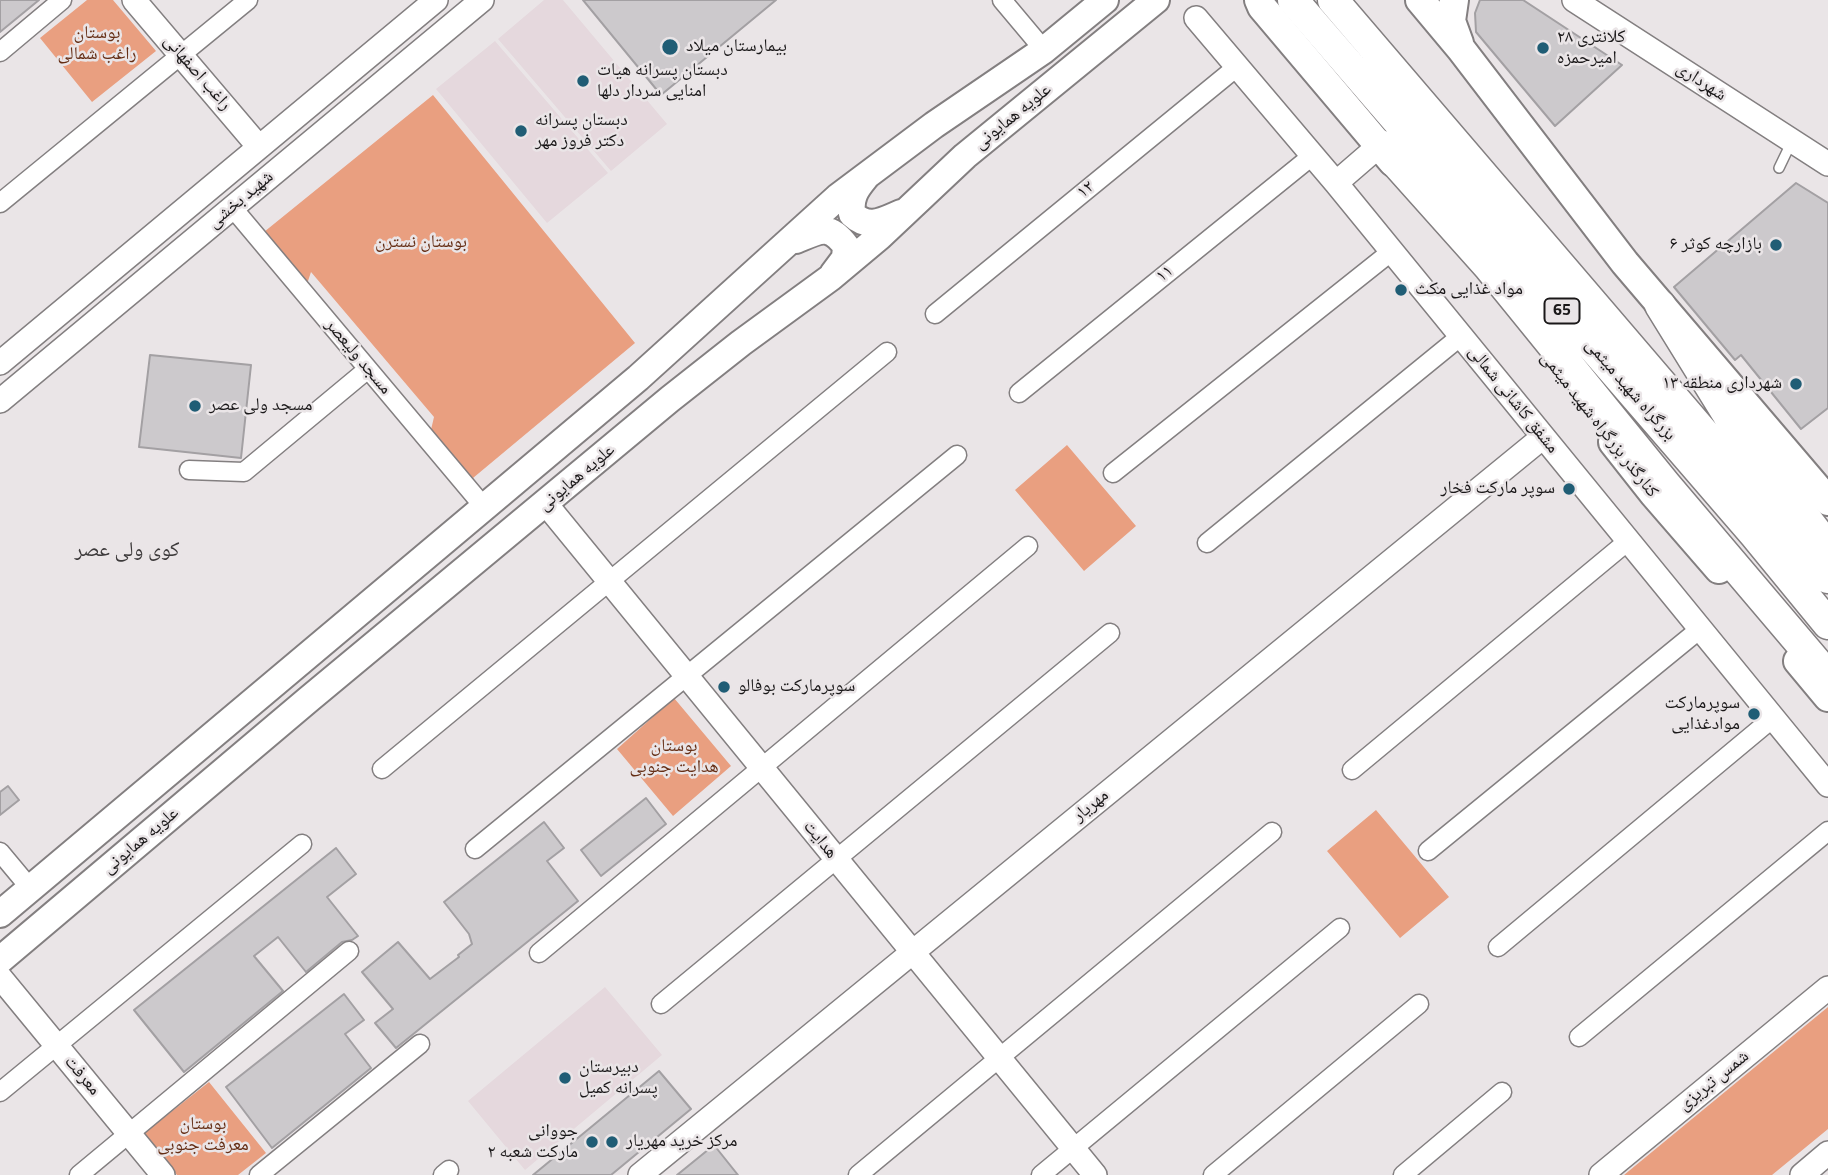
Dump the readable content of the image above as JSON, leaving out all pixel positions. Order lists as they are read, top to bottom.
{
  "streets": {
    "highway": ["65", "بزرگراه شهید میثمی"],
    "main road": ["علویه همایونی", "کنارگذر بزرگراه شهید میثمی"],
    "street": [
      "راغب اصفهانی",
      "شهرداری",
      "۱۲",
      "شهید بخشی",
      "۱۱",
      "مسجد ولیعصر",
      "مشفق کاشانی شمالی",
      "مهریار",
      "هدایت",
      "معرفت",
      "شمس تبریزی"
    ]
  },
  "crossings": [
    ["راغب اصفهانی", "شهید بخشی"],
    ["علویه همایونی", "مسجد ولیعصر"],
    ["علویه همایونی", "هدایت"],
    ["۱۲", "مشفق کاشانی شمالی"],
    ["شهید بخشی", "مسجد ولیعصر"],
    ["۱۱", "مشفق کاشانی شمالی"],
    ["مشفق کاشانی شمالی", "مهریار"],
    ["مهریار", "هدایت"]
  ],
  "districts": ["کوی ولی عصر"],
  "parks": [
    "بوستان راغب شمالی",
    "بوستان نسترن",
    "بوستان هدایت جنوبی",
    "بوستان معرفت جنوبی"
  ],
  "places": [
    "بیمارستان میلاد",
    "کلانتری ۲۸ امیرحمزه",
    "دبستان پسرانه هیات امنایی سردار دلها",
    "دبستان پسرانه دکتر فروز مهر",
    "بازارچه کوثر ۶",
    "مواد غذایی مکث",
    "شهرداری منطقه ۱۳",
    "مسجد ولی عصر",
    "سوپر مارکت فخار",
    "سوپرمارکت بوفالو",
    "سوپرمارکت موادغذایی",
    "دبیرستان پسرانه کمیل",
    "جووانی مارکت شعبه ۲",
    "مرکز خرید مهریار"
  ]
}
